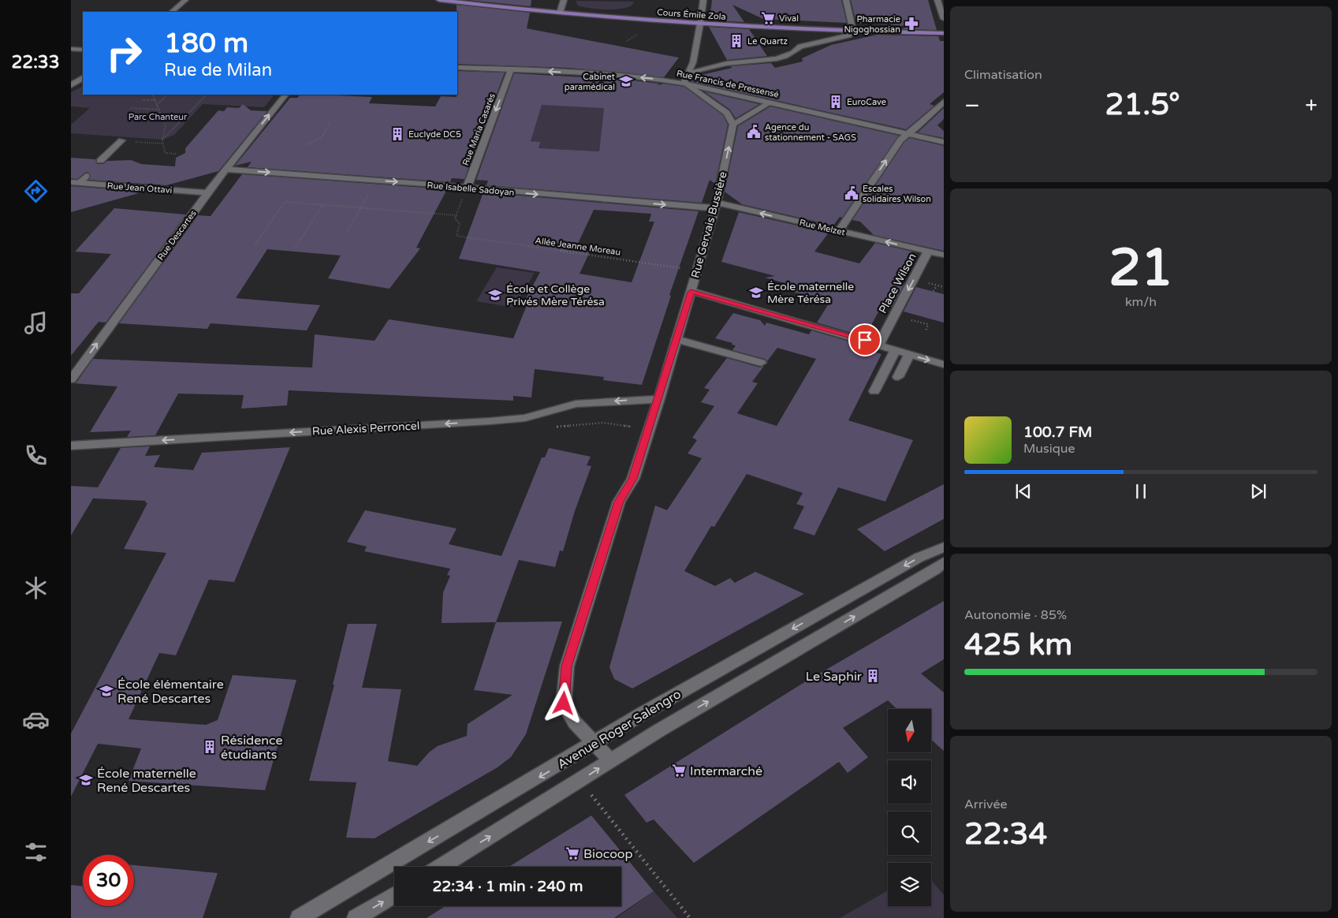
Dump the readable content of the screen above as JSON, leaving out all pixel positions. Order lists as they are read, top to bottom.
{
  "streets": {
    "main road": ["Cours Émile Zola"],
    "street": [
      "Rue Francis de Pressensé",
      "Rue Maria Casarès",
      "Rue Jean Ottavi",
      "Rue Isabelle Sadoyan",
      "Rue Gervais Bussière",
      "Rue Melzet",
      "Rue Descartes",
      "Place Wilson",
      "Rue Alexis Perroncel",
      "Avenue Roger Salengro"
    ],
    "path": ["Allée Jeanne Moreau"]
  },
  "crossings": [
    ["Rue Francis de Pressensé", "Rue Maria Casarès"],
    ["Rue Maria Casarès", "Rue Isabelle Sadoyan"],
    ["Rue Jean Ottavi", "Rue Descartes"],
    ["Rue Isabelle Sadoyan", "Rue Gervais Bussière"],
    ["Rue Isabelle Sadoyan", "Rue Melzet"],
    ["Rue Isabelle Sadoyan", "Rue Descartes"],
    ["Rue Gervais Bussière", "Rue Melzet"],
    ["Rue Gervais Bussière", "Allée Jeanne Moreau"],
    ["Rue Gervais Bussière", "Rue Alexis Perroncel"],
    ["Rue Gervais Bussière", "Avenue Roger Salengro"],
    ["Rue Melzet", "Place Wilson"]
  ],
  "one_way": [
    "Rue Francis de Pressensé",
    "Rue Maria Casarès",
    "Rue Isabelle Sadoyan",
    "Rue Descartes",
    "Place Wilson",
    "Rue Alexis Perroncel"
  ],
  "parks": ["Parc Chanteur"],
  "places": {
    "supermarket": ["Vival", "Intermarché", "Biocoop"],
    "pharmacy": ["Pharmacie Nigoghossian"],
    "building": [
      "Le Quartz",
      "EuroCave",
      "Euclyde DC5",
      "Le Saphir",
      "Résidence étudiants"
    ],
    "school or university": [
      "Cabinet paramédical",
      "École maternelle Mère Térésa",
      "École et Collège Privés Mère Térésa",
      "École élémentaire René Descartes",
      "École maternelle René Descartes"
    ],
    "public building": ["Agence du stationnement - SAGS", "Escales solidaires Wilson"]
  },
  "north": "bottom",
  "page": {
    "tabs": "22:33",
    "tile": [
      "Climatisation",
      ["21", "km/h"],
      ["Autonomie · 85%", "425 km"],
      ["Arrivée", "22:34"]
    ],
    "turn": ["180 m", "Rue de Milan"],
    "heat": ["−", "21.5°", "+"],
    "song": ["100.7 FM", "Musique"],
    "limit": "30",
    "trip": "22:34 · 1 min · 240 m"
  }
}
